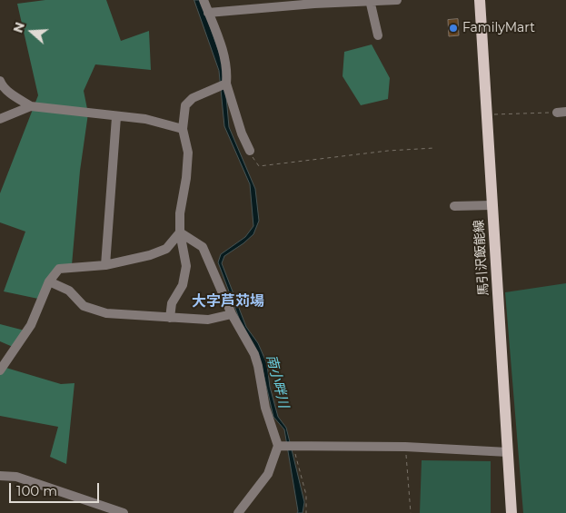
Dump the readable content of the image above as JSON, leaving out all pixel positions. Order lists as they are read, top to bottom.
{
  "streets": {
    "main road": ["馬引沢飯能線"]
  },
  "districts": ["大字芦苅場"],
  "water": ["南小畔川"],
  "places": ["FamilyMart"],
  "scale_bar": "100 m",
  "north": "left"
}
